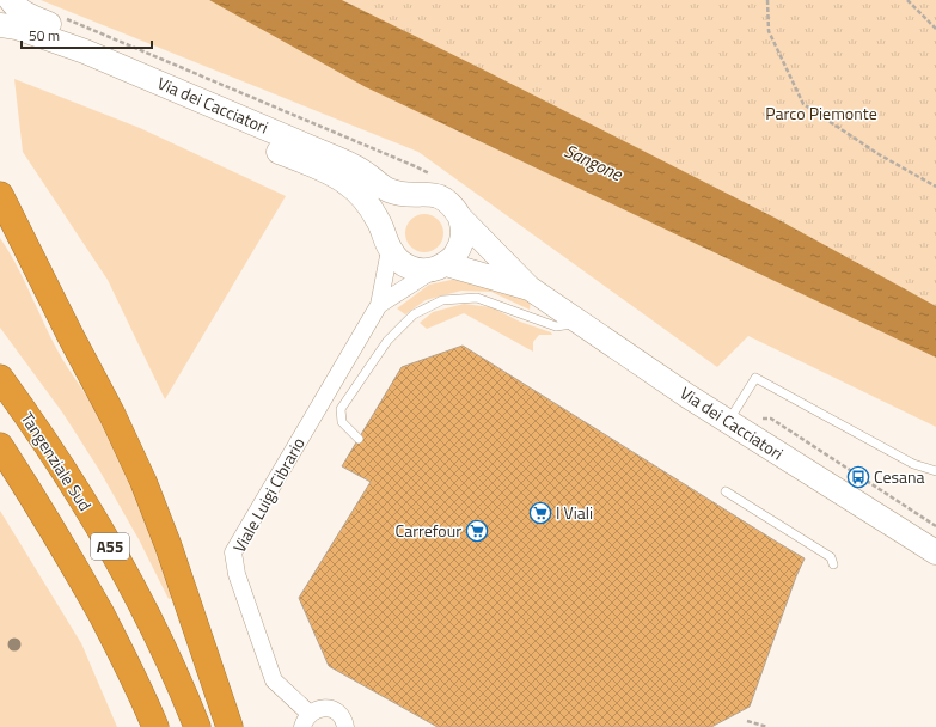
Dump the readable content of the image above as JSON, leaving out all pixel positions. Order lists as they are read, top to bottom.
{
  "streets": {
    "highway": ["Tangenziale Sud", "A55"],
    "street": ["Via dei Cacciatori", "Viale Luigi Cibrario"]
  },
  "water": ["Sangone"],
  "parks": ["Parco Piemonte"],
  "places": {
    "bus stop": ["Cesana"],
    "supermarket": ["I Viali", "Carrefour"]
  },
  "scale_bar": "50 m"
}
